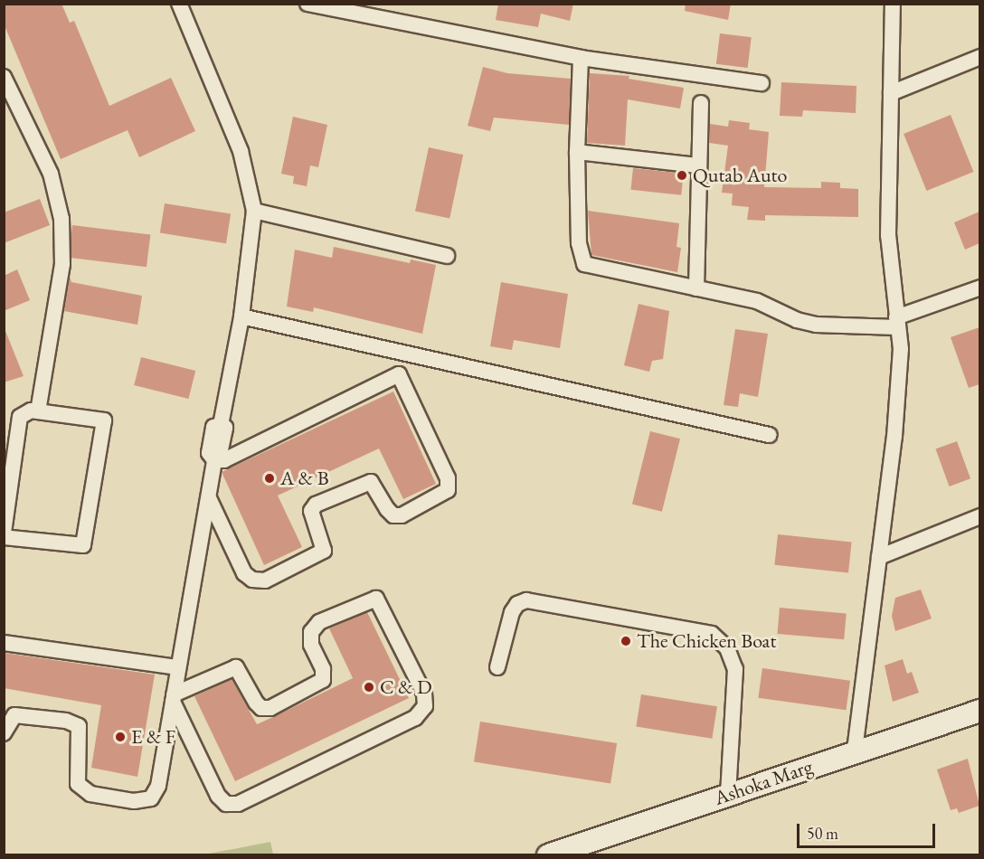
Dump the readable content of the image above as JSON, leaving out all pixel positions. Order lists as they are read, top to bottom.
{
  "streets": {
    "street": ["Ashoka Marg"]
  },
  "places": [
    "Qutab Auto",
    "A & B",
    "The Chicken Boat",
    "C & D",
    "E & F"
  ],
  "scale_bar": "50 m"
}
